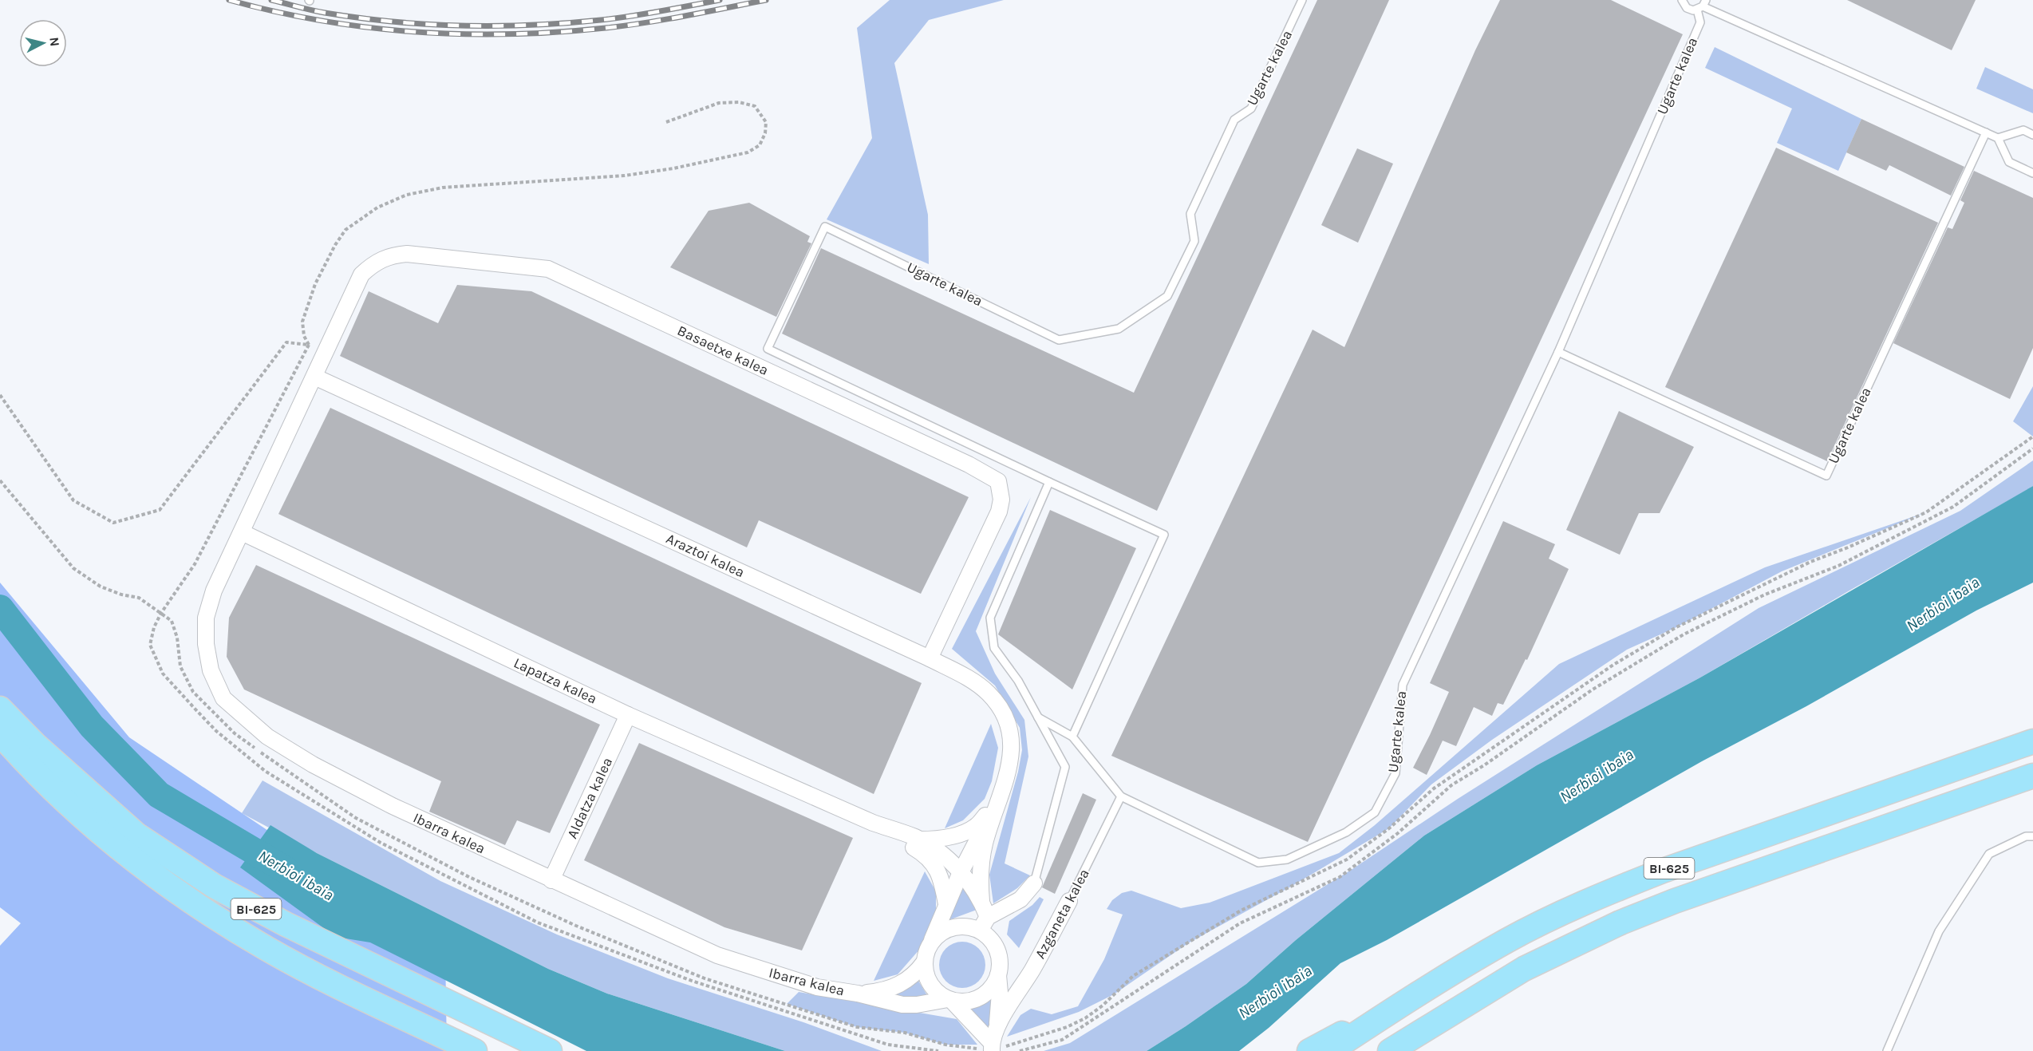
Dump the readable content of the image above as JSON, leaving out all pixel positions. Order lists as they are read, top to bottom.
{
  "streets": {
    "main road": ["BI-625"],
    "street": [
      "Basaetxe kalea",
      "Araztoi kalea",
      "Lapatza kalea",
      "Aldatza kalea",
      "Ibarra kalea",
      "Azganeta kalea"
    ],
    "lane": ["Ugarte kalea"]
  },
  "crossings": [
    ["Ugarte kalea", "Azganeta kalea"],
    ["Basaetxe kalea", "Araztoi kalea"],
    ["Basaetxe kalea", "Ibarra kalea"],
    ["Araztoi kalea", "Ibarra kalea"],
    ["Lapatza kalea", "Aldatza kalea"],
    ["Lapatza kalea", "Ibarra kalea"],
    ["Aldatza kalea", "Ibarra kalea"],
    ["Ibarra kalea", "Azganeta kalea"]
  ],
  "water": ["Nerbioi ibaia"],
  "north": "right"
}
